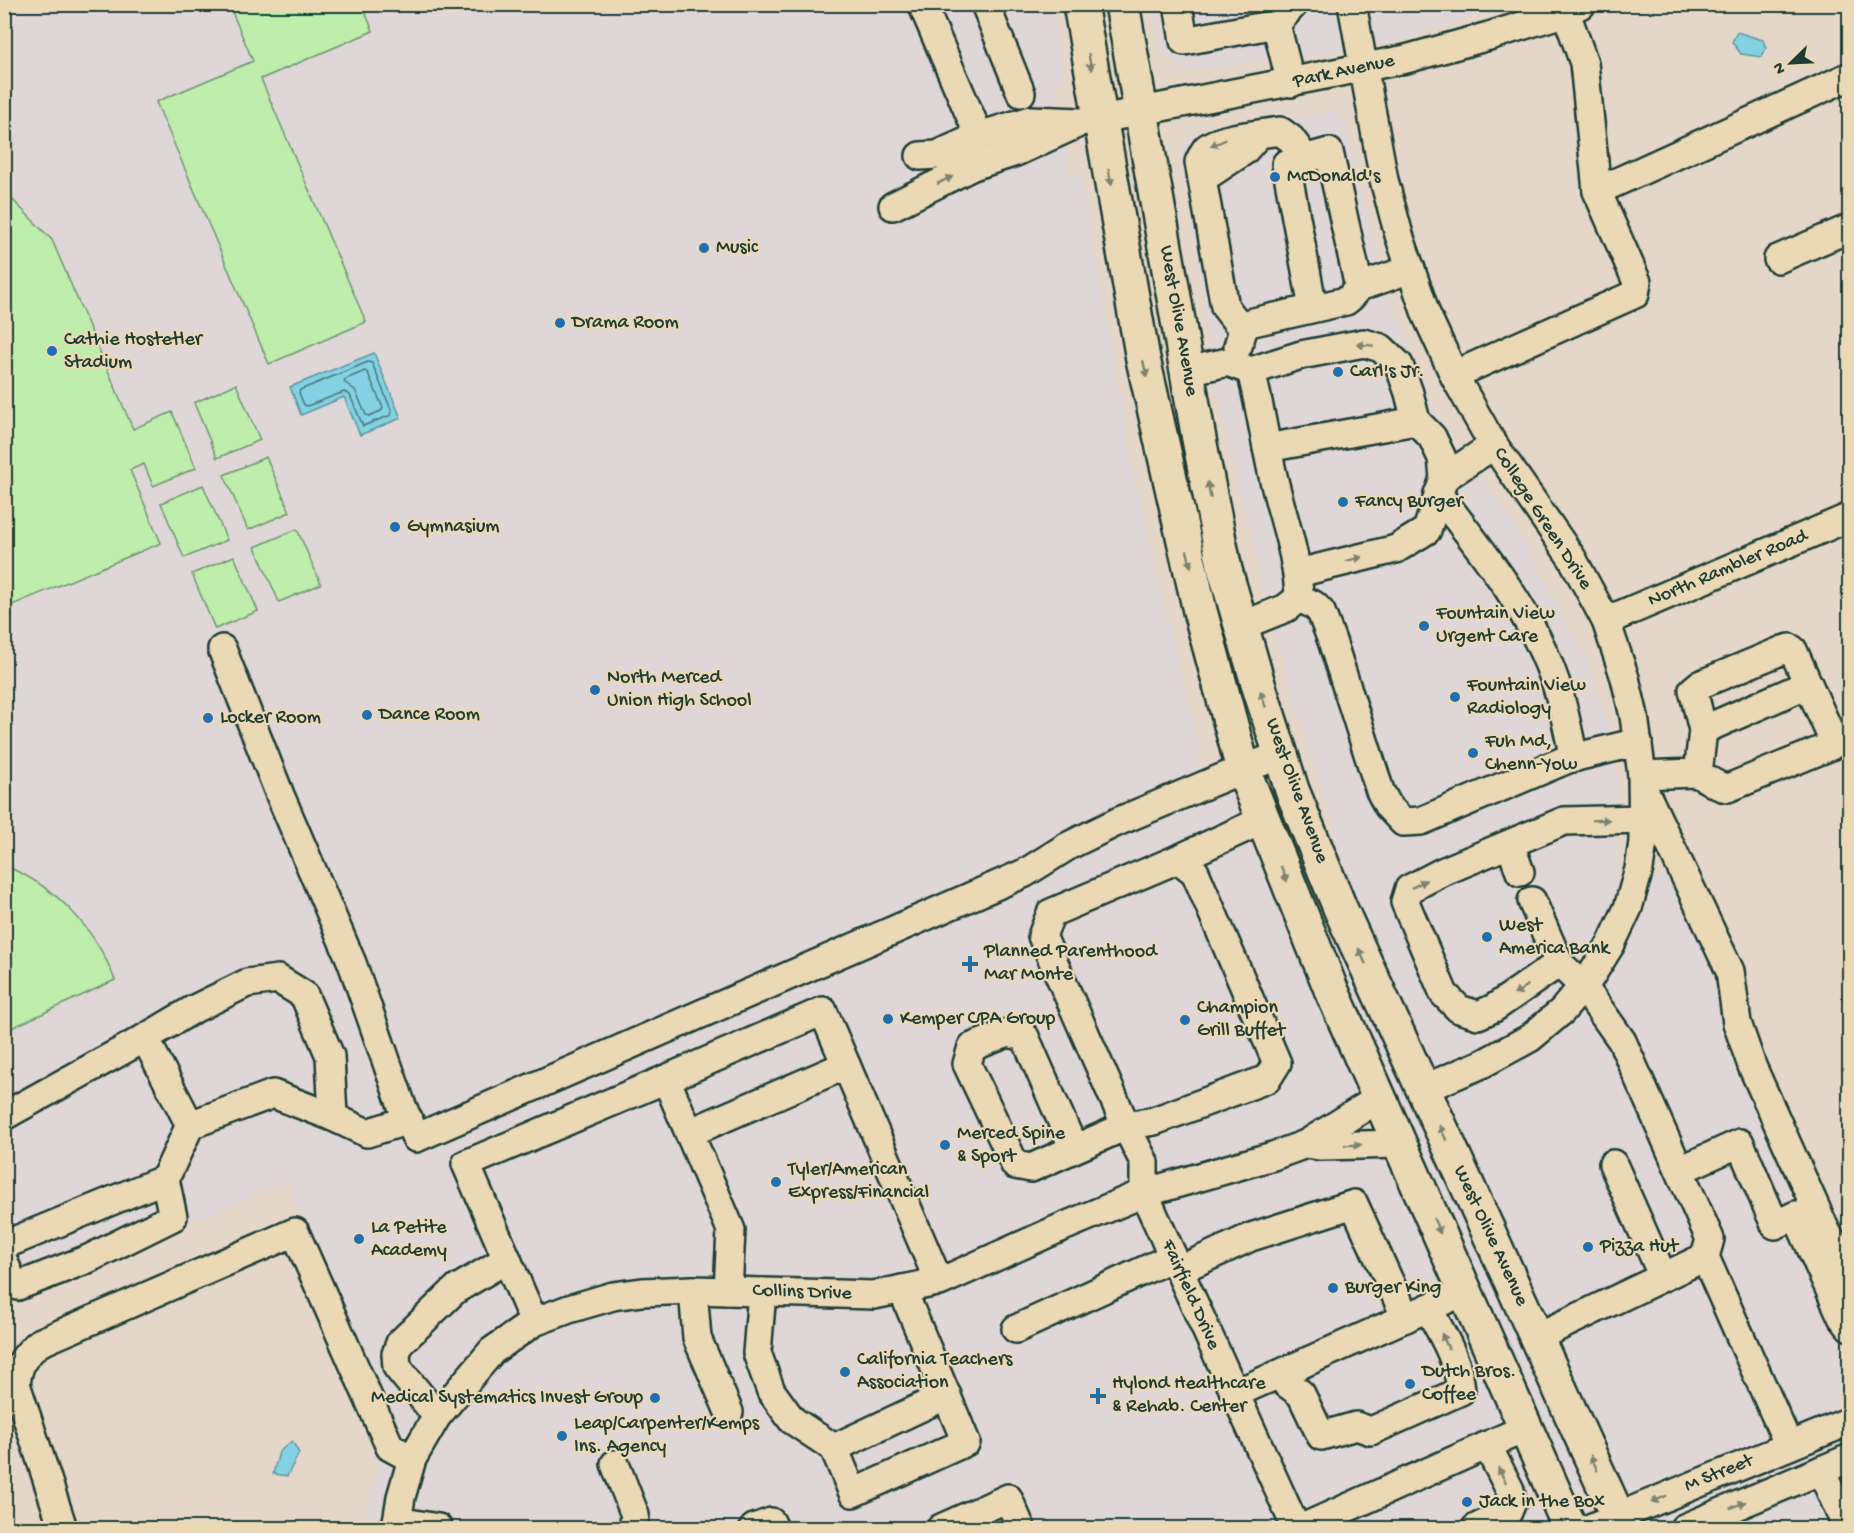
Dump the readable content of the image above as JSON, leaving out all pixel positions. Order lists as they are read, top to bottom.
{
  "streets": {
    "main road": ["West Olive Avenue"],
    "street": [
      "Park Avenue",
      "College Green Drive",
      "North Rambler Road",
      "Collins Drive",
      "Fairfield Drive",
      "M Street"
    ]
  },
  "crossings": [
    ["Park Avenue", "West Olive Avenue"],
    ["Park Avenue", "College Green Drive"],
    ["West Olive Avenue", "College Green Drive"],
    ["West Olive Avenue", "Collins Drive"],
    ["West Olive Avenue", "M Street"],
    ["College Green Drive", "North Rambler Road"],
    ["Collins Drive", "Fairfield Drive"]
  ],
  "places": {
    "other": [
      "McDonald's",
      "Music",
      "Drama Room",
      "Cathie Hostetler Stadium",
      "Carl's Jr.",
      "Fancy Burger",
      "Gymnasium",
      "Fountain View Urgent Care",
      "North Merced Union High School",
      "Fountain View Radiology",
      "Dance Room",
      "Locker Room",
      "Fuh Md, Chenn-Yow",
      "West America Bank",
      "Kemper CPA Group",
      "Champion Grill Buffet",
      "Merced Spine & Sport",
      "Tyler/American Express/Financial",
      "La Petite Academy",
      "Pizza Hut",
      "Burger King",
      "California Teachers Association",
      "Dutch Bros. Coffee",
      "Medical Systematics Invest Group",
      "Leap/Carpenter/Kemps Ins. Agency",
      "Jack in the Box"
    ],
    "health": ["Planned Parenthood Mar Monte", "Hylond Healthcare & Rehab. Center"]
  },
  "north": "bottom left"
}
